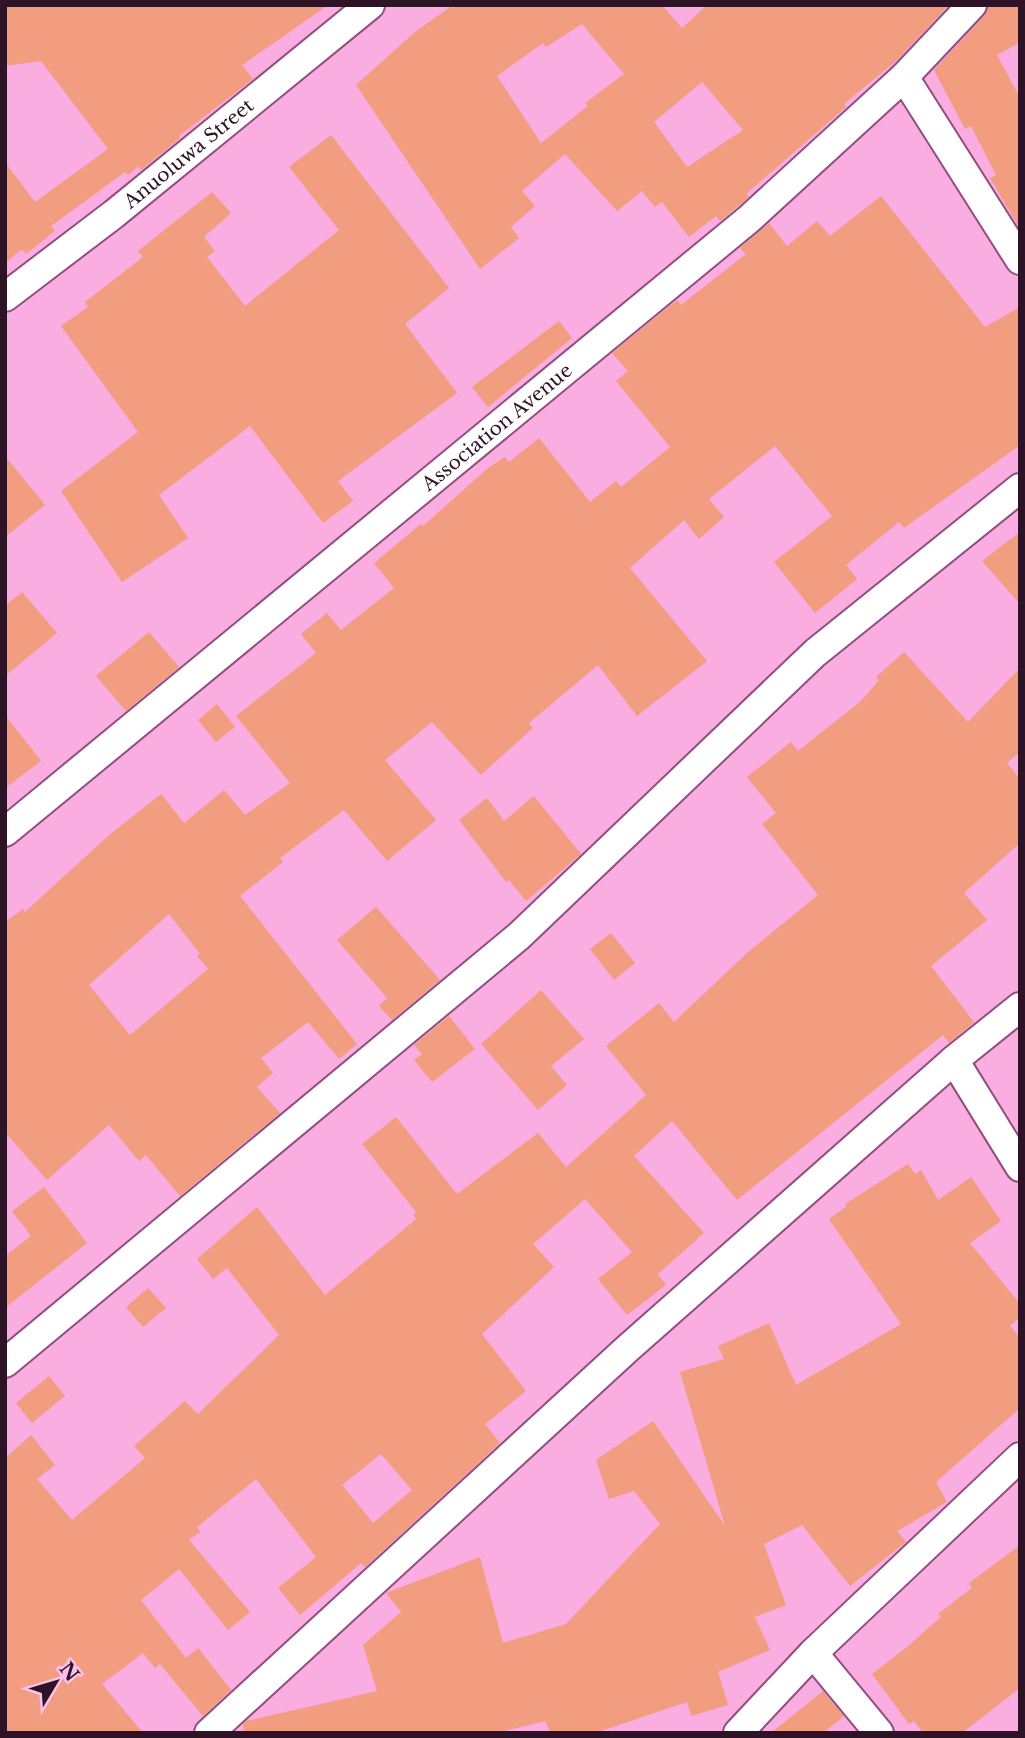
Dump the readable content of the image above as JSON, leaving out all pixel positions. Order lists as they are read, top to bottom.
{
  "streets": {
    "street": ["Anuoluwa Street", "Association Avenue"]
  },
  "north": "top right"
}
